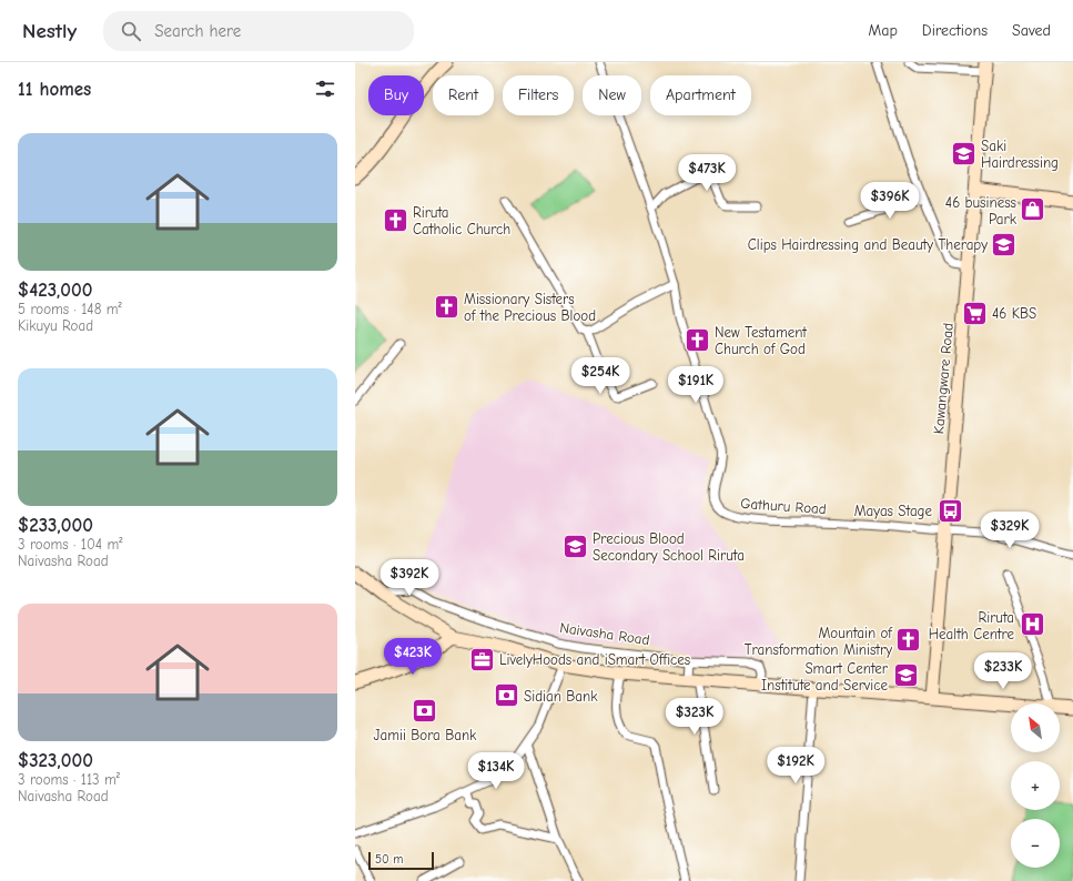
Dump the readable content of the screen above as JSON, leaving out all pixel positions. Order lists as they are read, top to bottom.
{
  "streets": {
    "main road": ["Kawangware Road"],
    "street": ["Gathuru Road", "Naivasha Road"]
  },
  "crossings": [
    ["Kawangware Road", "Gathuru Road"]
  ],
  "places": {
    "school or university": [
      "Saki Hairdressing",
      "Clips Hairdressing and Beauty Therapy",
      "Precious Blood Secondary School Riruta",
      "Smart Center Institute and Service"
    ],
    "shop": ["46 business Park"],
    "church": [
      "Riruta Catholic Church",
      "Missionary Sisters of the Precious Blood",
      "New Testament Church of God",
      "Mountain of Transformation Ministry"
    ],
    "supermarket": ["46 KBS"],
    "bus stop": ["Mayas Stage"],
    "hospital": ["Riruta Health Centre"],
    "office": ["LivelyHoods and iSmart Offices"],
    "bank": ["Sidian Bank", "Jamii Bora Bank"]
  },
  "scale_bar": "50 m",
  "north": "top left",
  "page": {
    "header": "Nestly",
    "search": "Search here",
    "nav": ["Map", "Directions", "Saved"],
    "heading": "11 homes",
    "chip": [
      "Buy",
      "Rent",
      "Filters",
      "New",
      "Apartment"
    ],
    "list": [
      {
        "name": "$423,000",
        "note": "5 rooms · 148 m² · Kikuyu Road"
      },
      {
        "name": "$233,000",
        "note": "3 rooms · 104 m² · Naivasha Road"
      },
      {
        "name": "$323,000",
        "note": "3 rooms · 113 m² · Naivasha Road"
      }
    ],
    "price": [
      "$473K",
      "$396K",
      "$254K",
      "$191K",
      "$329K",
      "$392K",
      "$423K",
      "$233K",
      "$323K",
      "$192K",
      "$134K"
    ],
    "map_buttons": ["+", "−"],
    "scale": "50 m"
  }
}
